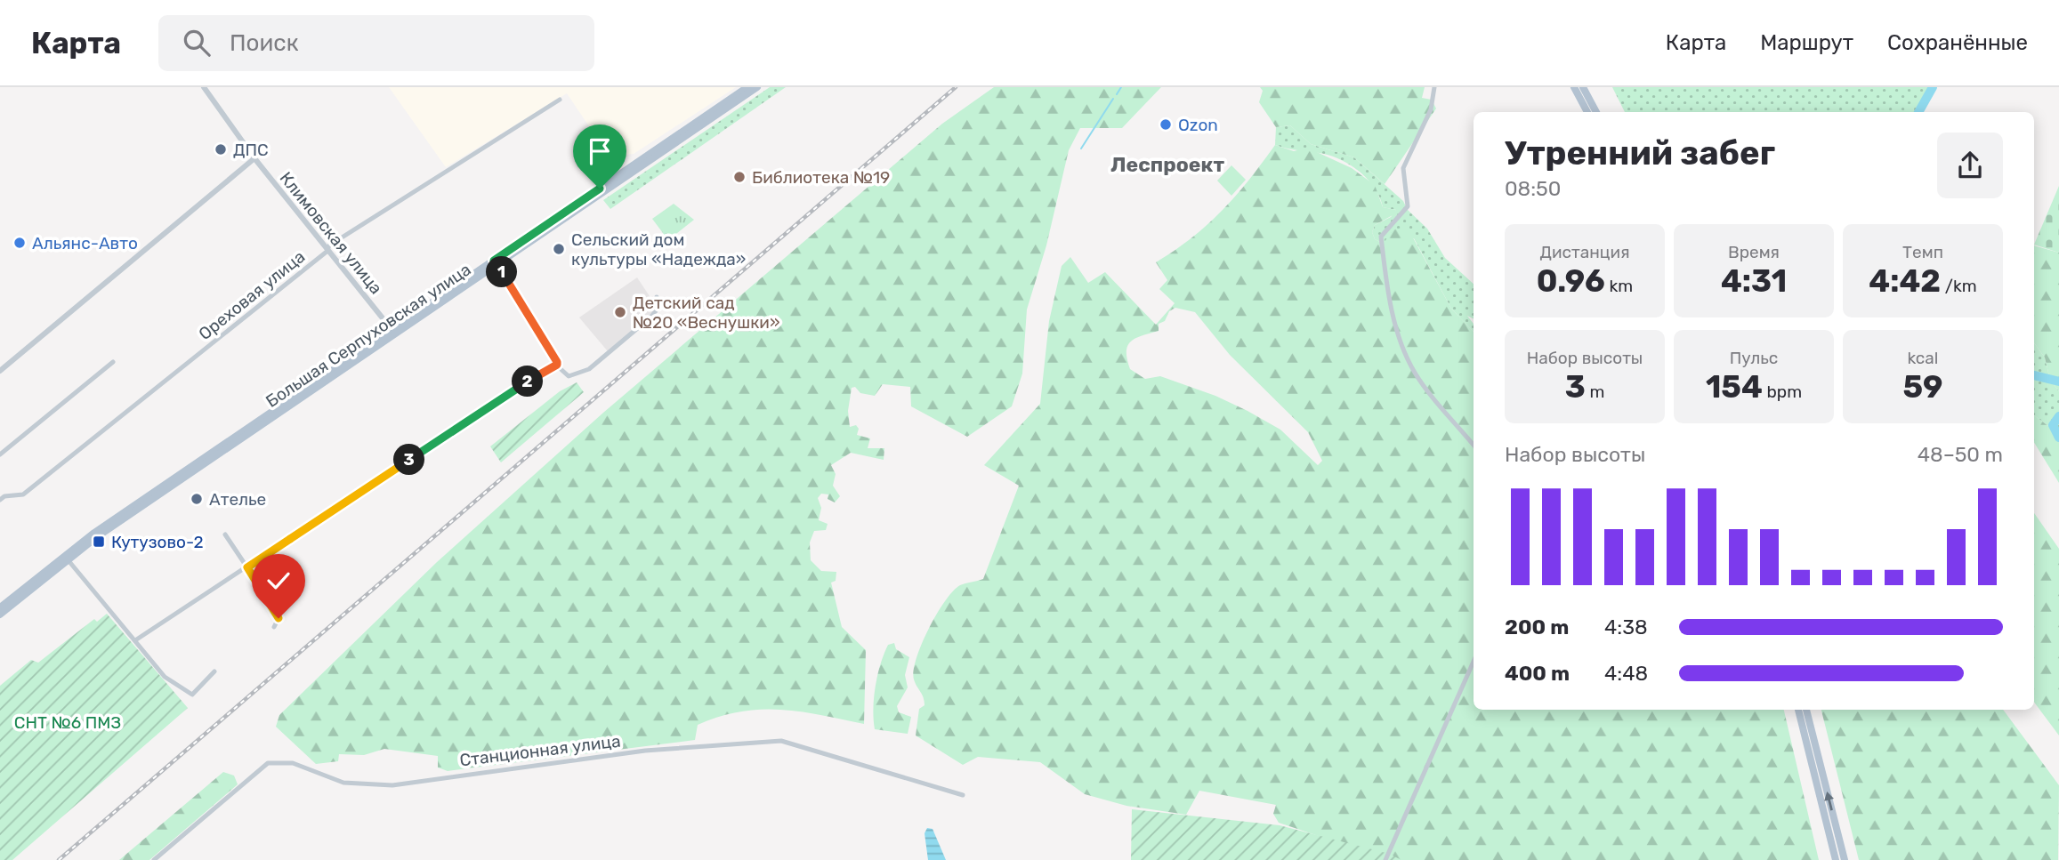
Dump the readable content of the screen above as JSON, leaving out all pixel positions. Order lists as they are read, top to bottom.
{
  "streets": {
    "main road": ["Большая Серпуховская улица"],
    "street": ["Климовская улица", "Ореховая улица", "Станционная улица"]
  },
  "crossings": [
    ["Климовская улица", "Ореховая улица"],
    ["Климовская улица", "Большая Серпуховская улица"]
  ],
  "districts": ["Леспроект"],
  "parks": ["СНТ №6 ПМЗ"],
  "places": {
    "other": [
      "Ozon",
      "ДПС",
      "Библиотека №19",
      "Альянс-Авто",
      "Сельский дом культуры «Надежда»",
      "Детский сад №20 «Веснушки»",
      "Ателье"
    ],
    "transit": ["Кутузово-2"]
  },
  "page": {
    "header": "Карта",
    "search": "Поиск",
    "nav": ["Карта", "Маршрут", "Сохранённые"],
    "heading": ["Утренний забег", "08:50"],
    "stats": [
      ["Дистанция", "0.96 km"],
      ["Время", "4:31"],
      ["Темп", "4:42 /km"],
      ["Набор высоты", "3 m"],
      ["Пульс", "154 bpm"],
      ["kcal", "59"]
    ],
    "pins": ["1", "2", "3"],
    "chart": ["Набор высоты", "48–50 m"],
    "list": [
      {
        "name": "200 m",
        "note": "4:38"
      },
      {
        "name": "400 m",
        "note": "4:48"
      }
    ]
  }
}
